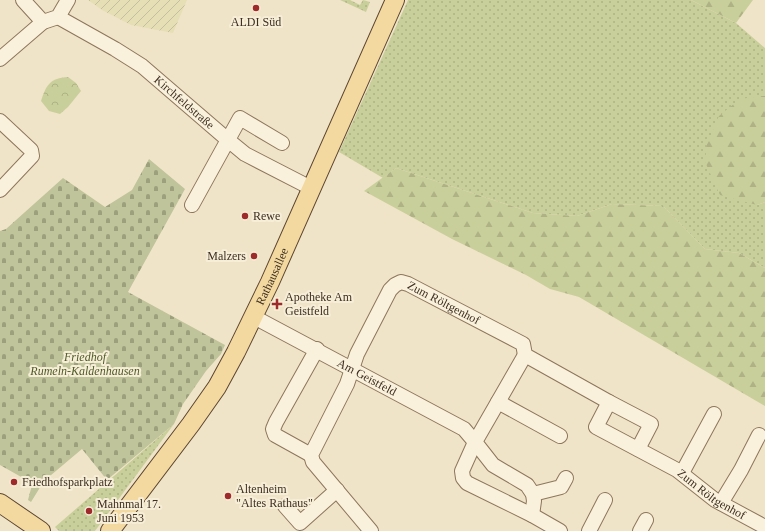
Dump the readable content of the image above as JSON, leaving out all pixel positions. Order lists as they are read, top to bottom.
{
  "streets": {
    "main road": ["Rathausallee"],
    "street": ["Kirchfeldstraße", "Zum Röltgenhof", "Am Geistfeld"]
  },
  "crossings": [
    ["Kirchfeldstraße", "Rathausallee"],
    ["Rathausallee", "Am Geistfeld"],
    ["Zum Röltgenhof", "Am Geistfeld"]
  ],
  "parks": ["Friedhof Rumeln-Kaldenhausen"],
  "places": {
    "other": [
      "ALDI Süd",
      "Rewe",
      "Malzers",
      "Friedhofsparkplatz",
      "Altenheim \"Altes Rathaus\"",
      "Mahnmal 17. Juni 1953"
    ],
    "health": ["Apotheke Am Geistfeld"]
  }
}
